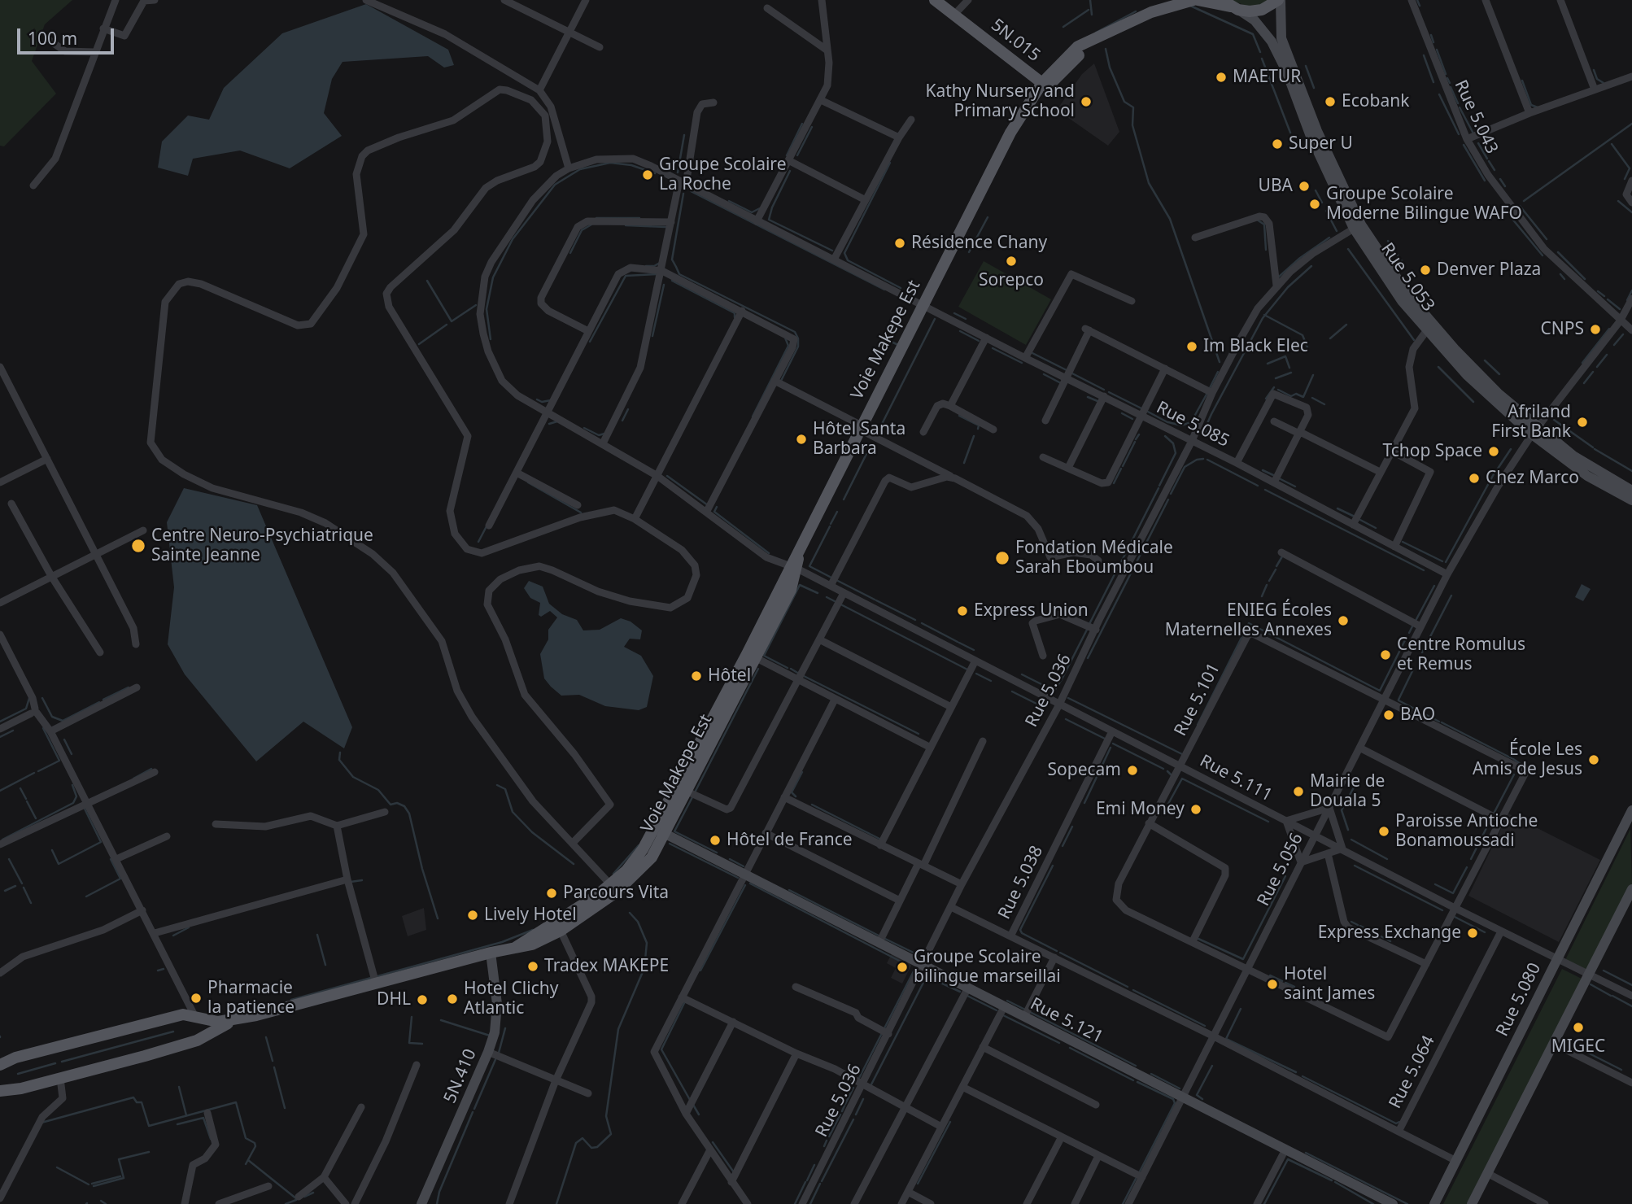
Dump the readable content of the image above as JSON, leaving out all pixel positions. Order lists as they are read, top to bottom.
{
  "streets": {
    "main road": [
      "5N.015",
      "Rue 5.053",
      "Voie Makepe Est",
      "Rue 5.080",
      "Rue 5.121",
      "5N.410"
    ],
    "street": [
      "Rue 5.043",
      "Rue 5.085",
      "Rue 5.036",
      "Rue 5.101",
      "Rue 5.111",
      "Rue 5.056",
      "Rue 5.038",
      "Rue 5.064"
    ]
  },
  "crossings": [
    ["5N.015", "Voie Makepe Est"],
    ["Rue 5.043", "Rue 5.056"],
    ["Rue 5.053", "Rue 5.036"],
    ["Rue 5.053", "Rue 5.056"],
    ["Voie Makepe Est", "Rue 5.085"],
    ["Voie Makepe Est", "Rue 5.111"],
    ["Voie Makepe Est", "Rue 5.121"],
    ["Voie Makepe Est", "5N.410"],
    ["Rue 5.085", "Rue 5.036"],
    ["Rue 5.085", "Rue 5.111"],
    ["Rue 5.085", "Rue 5.056"],
    ["Rue 5.036", "Rue 5.111"],
    ["Rue 5.036", "Rue 5.121"],
    ["Rue 5.101", "Rue 5.111"],
    ["Rue 5.101", "Rue 5.056"],
    ["Rue 5.111", "Rue 5.056"],
    ["Rue 5.111", "Rue 5.038"],
    ["Rue 5.111", "Rue 5.080"],
    ["Rue 5.111", "Rue 5.064"],
    ["Rue 5.056", "Rue 5.038"],
    ["Rue 5.056", "Rue 5.121"],
    ["Rue 5.056", "Rue 5.064"],
    ["Rue 5.038", "Rue 5.064"]
  ],
  "places": [
    "MAETUR",
    "Kathy Nursery and Primary School",
    "Ecobank",
    "Super U",
    "Groupe Scolaire La Roche",
    "UBA",
    "Groupe Scolaire Moderne Bilingue WAFO",
    "Résidence Chany",
    "Sorepco",
    "Denver Plaza",
    "CNPS",
    "Im Black Elec",
    "Afriland First Bank",
    "Hôtel Santa Barbara",
    "Tchop Space",
    "Chez Marco",
    "Centre Neuro-Psychiatrique Sainte Jeanne",
    "Fondation Médicale Sarah Eboumbou",
    "Express Union",
    "ENIEG Écoles Maternelles Annexes",
    "Centre Romulus et Remus",
    "Hôtel",
    "BAO",
    "École Les Amis de Jesus",
    "Sopecam",
    "Mairie de Douala 5",
    "Emi Money",
    "Paroisse Antioche Bonamoussadi",
    "Hôtel de France",
    "Parcours Vita",
    "Lively Hotel",
    "Express Exchange",
    "Tradex MAKEPE",
    "Groupe Scolaire bilingue marseillai",
    "Hotel saint James",
    "Pharmacie la patience",
    "Hotel Clichy Atlantic",
    "DHL",
    "MIGEC"
  ],
  "scale_bar": "100 m"
}
